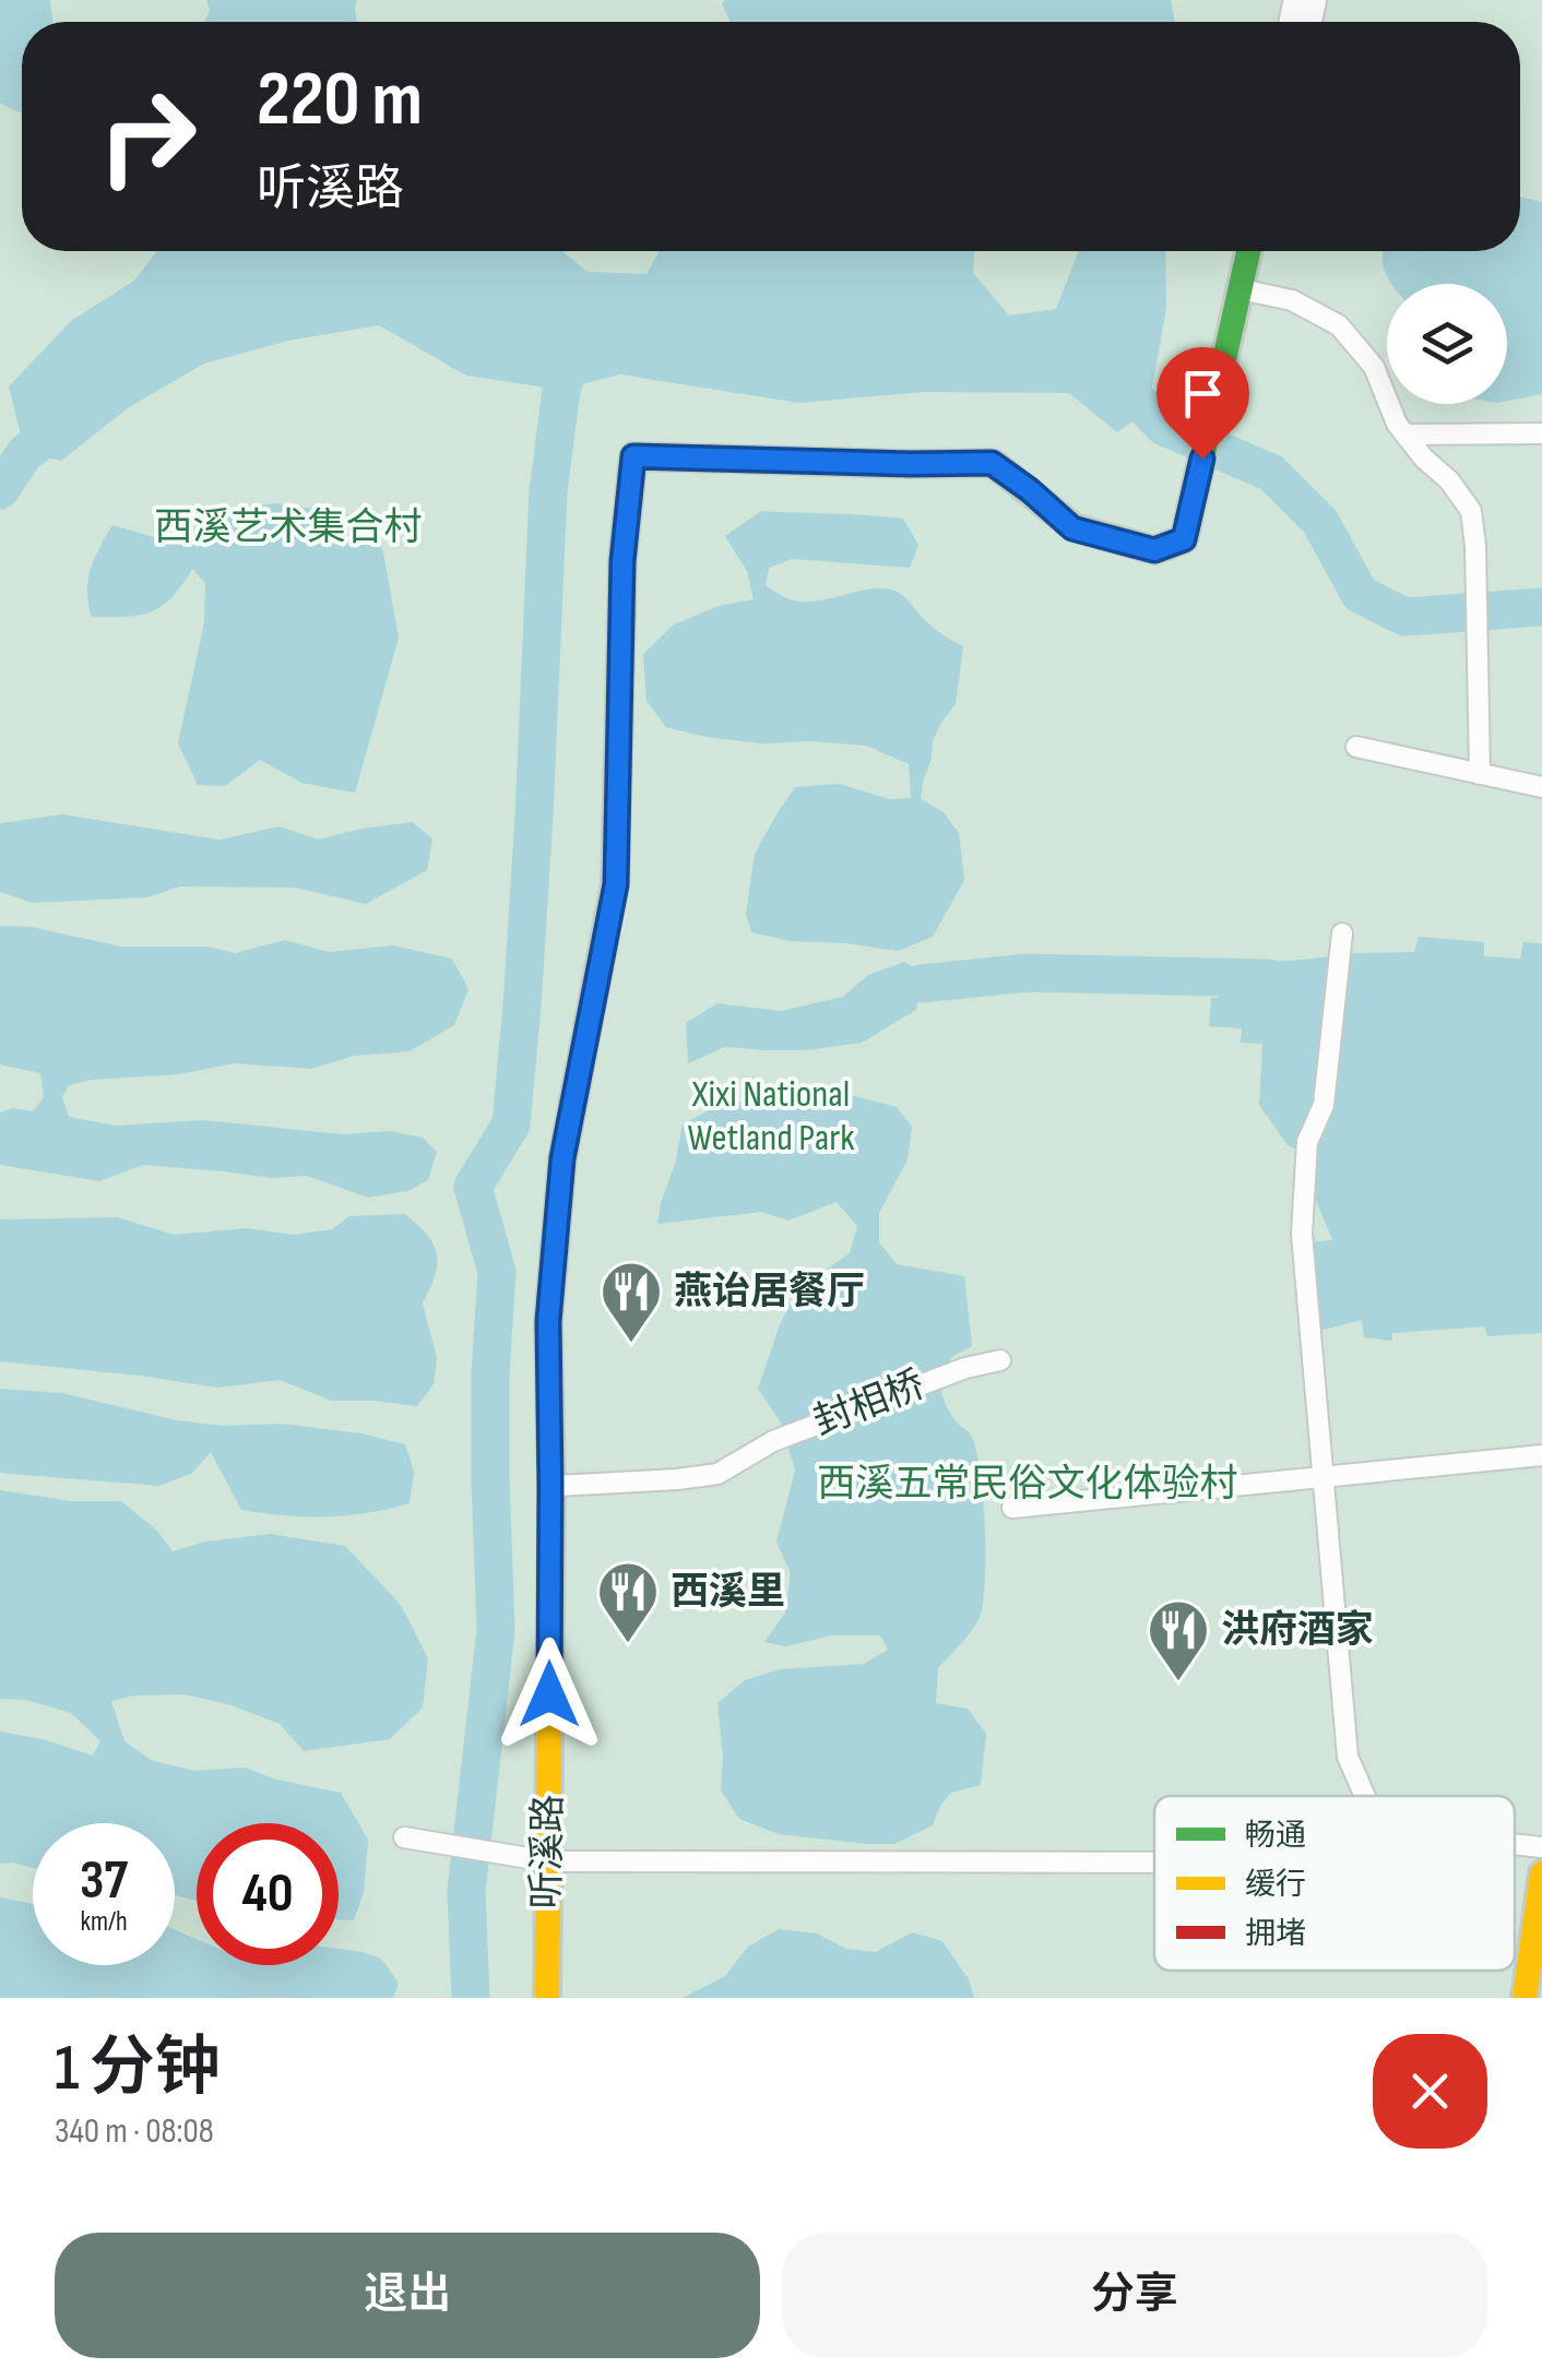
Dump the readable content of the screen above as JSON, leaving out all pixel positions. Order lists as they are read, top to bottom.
{
  "streets": {
    "street": ["听溪路"],
    "lane": ["封相桥"]
  },
  "crossings": [
    ["封相桥", "听溪路"]
  ],
  "parks": ["西溪艺术集合村", "Xixi National Wetland Park", "西溪五常民俗文化体验村"],
  "places": {
    "restaurant": ["燕诒居餐厅", "西溪里", "洪府酒家"]
  },
  "legend": ["畅通", "缓行", "拥堵"],
  "page": {
    "turn": ["220 m", "听溪路"],
    "speed": "37 km/h",
    "limit": "40",
    "heading": ["1 分钟", "340 m · 08:08"],
    "buttons": ["退出", "分享"]
  }
}
